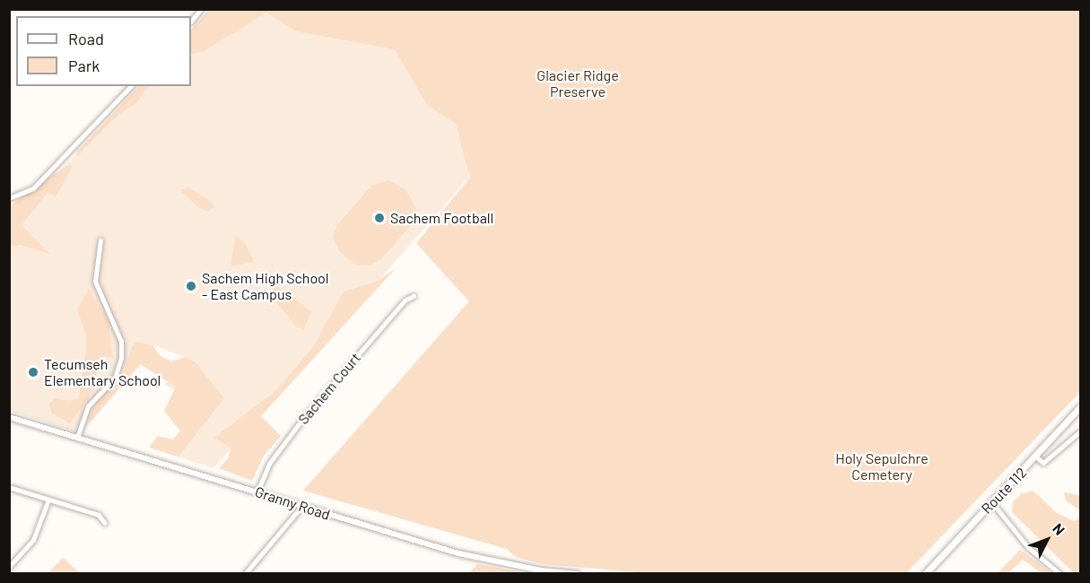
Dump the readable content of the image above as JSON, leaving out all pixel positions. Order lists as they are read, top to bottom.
{
  "streets": {
    "main road": ["Route 112"],
    "street": ["Sachem Court", "Granny Road"]
  },
  "crossings": [
    ["Sachem Court", "Granny Road"]
  ],
  "parks": ["Glacier Ridge Preserve", "Holy Sepulchre Cemetery"],
  "places": ["Sachem Football", "Sachem High School - East Campus", "Tecumseh Elementary School"],
  "legend": ["Road", "Park"],
  "north": "top right"
}
